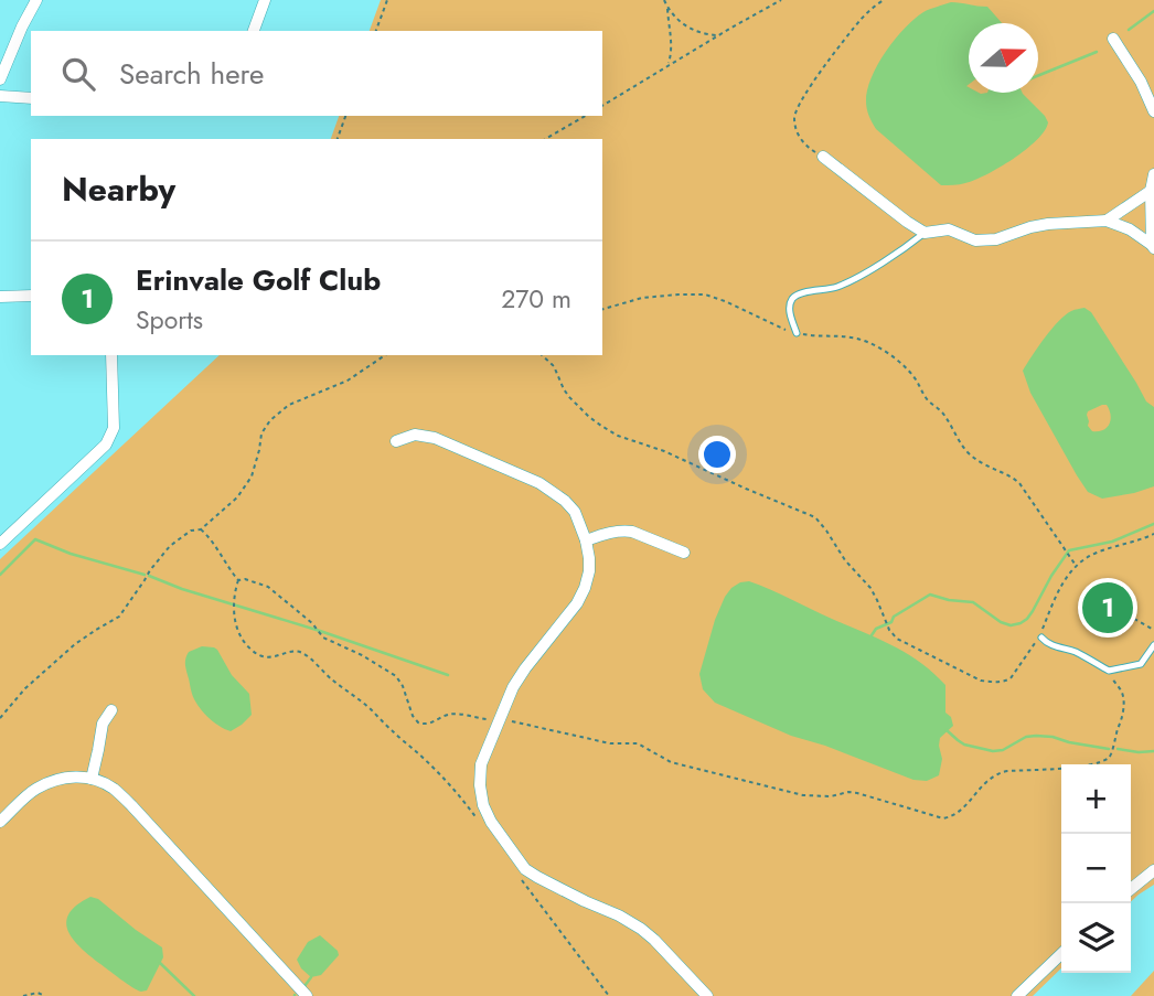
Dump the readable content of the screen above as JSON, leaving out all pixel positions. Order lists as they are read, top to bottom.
{
  "north": "right",
  "page": {
    "search": "Search here",
    "heading": "Nearby",
    "list": [
      {
        "mark": "1",
        "name": "Erinvale Golf Club",
        "note": "Sports",
        "value": "270 m"
      }
    ],
    "pins": "1",
    "map_buttons": ["+", "−"]
  }
}
